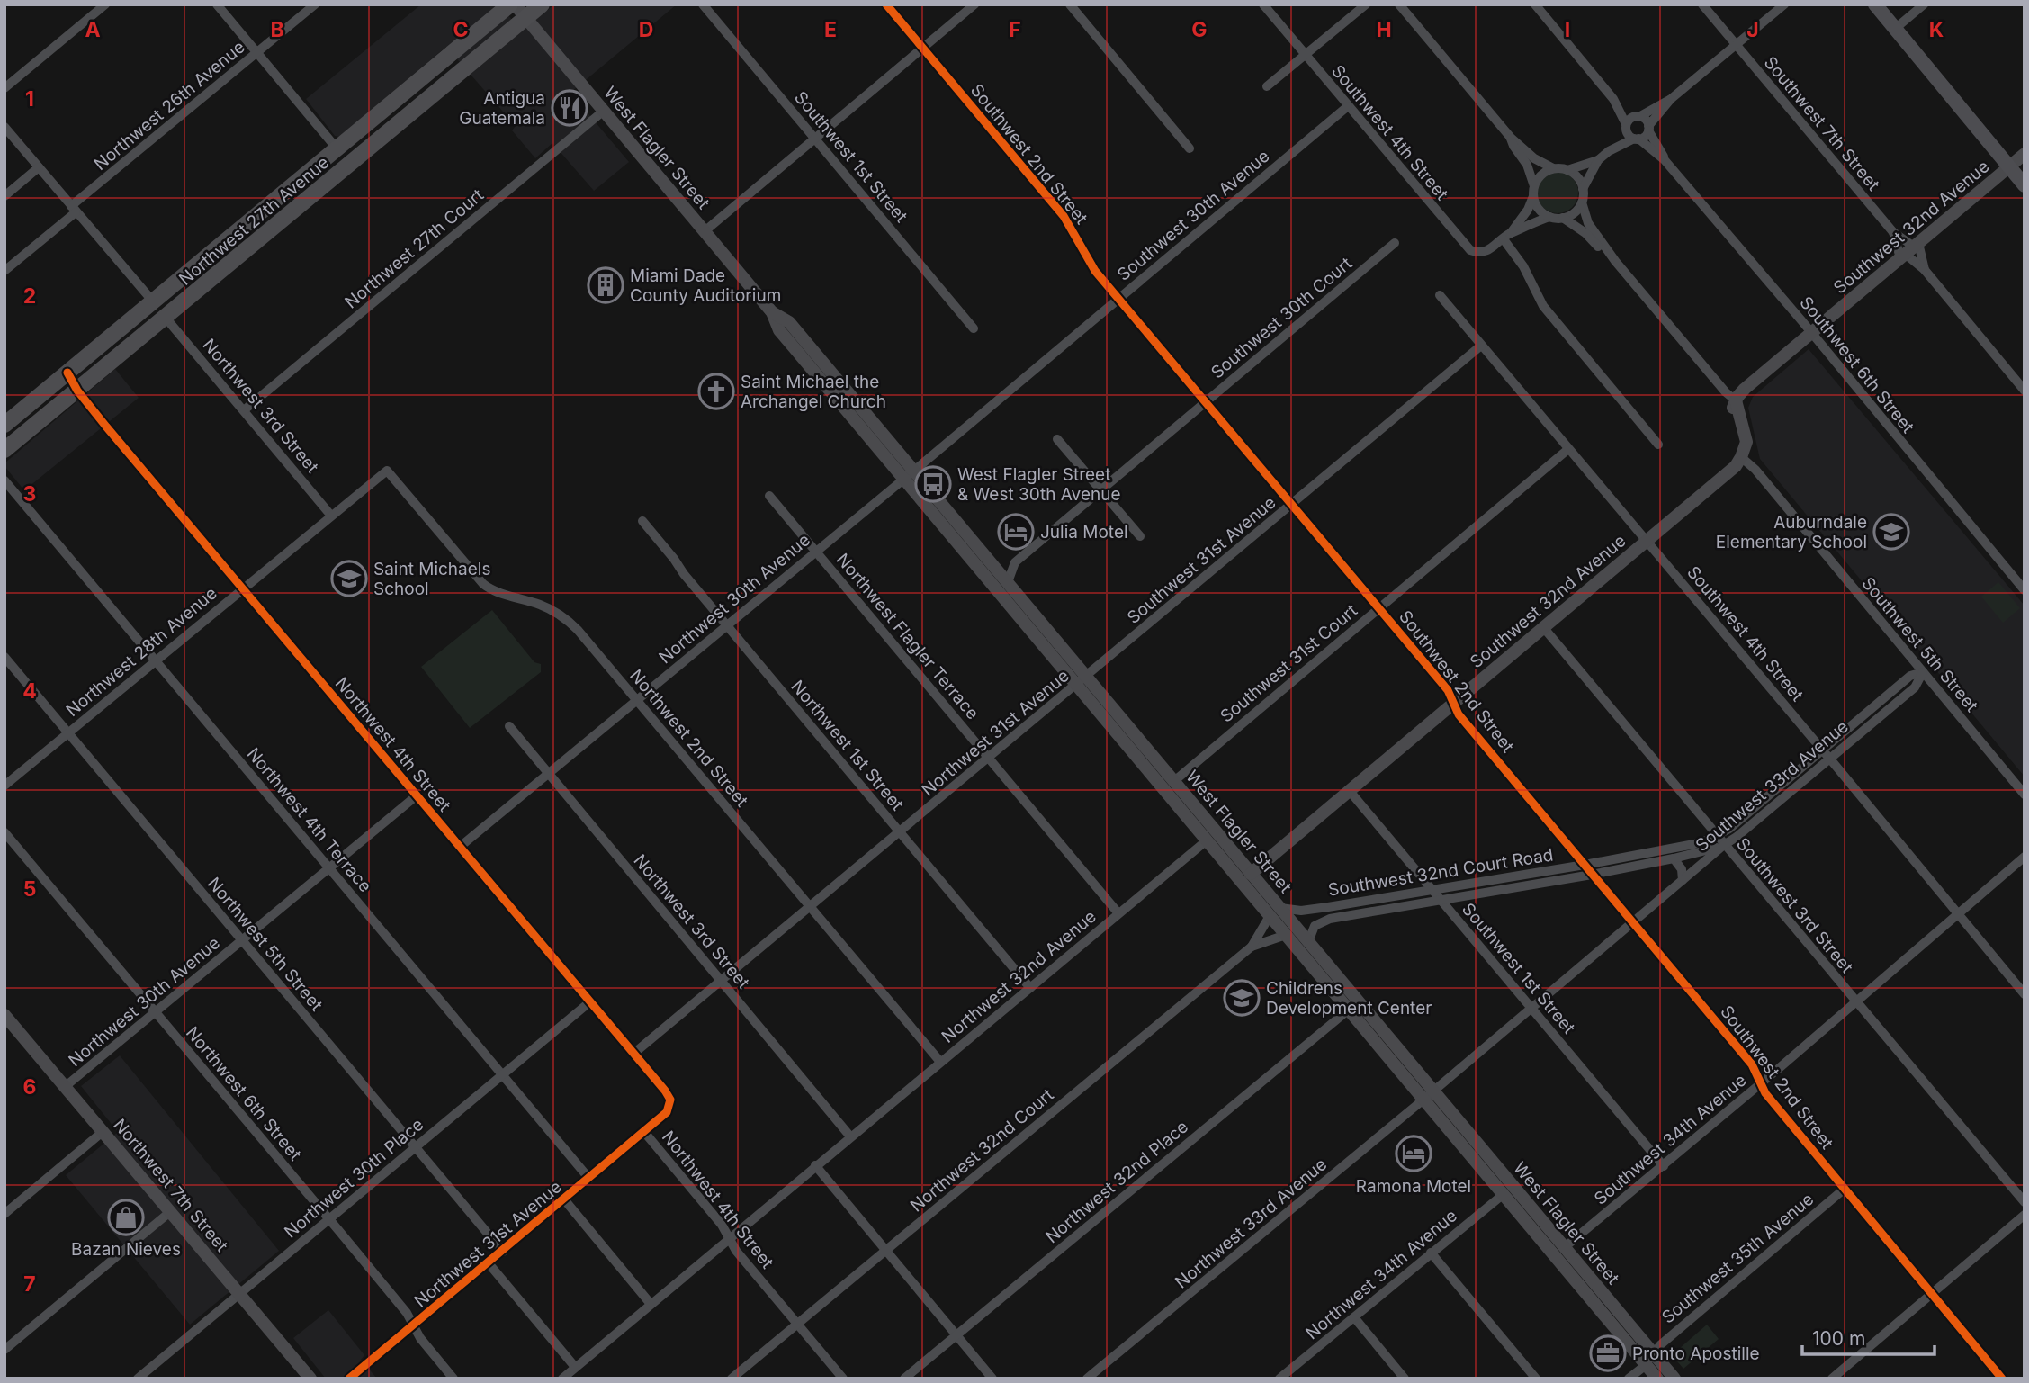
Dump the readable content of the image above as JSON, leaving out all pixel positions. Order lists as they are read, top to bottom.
{
  "streets": {
    "highway": ["Northwest 27th Avenue"],
    "main road": ["West Flagler Street", "Southwest 32nd Avenue", "Northwest 7th Street"],
    "street": [
      "Northwest 26th Avenue",
      "Southwest 7th Street",
      "Southwest 4th Street",
      "Southwest 2nd Street",
      "Southwest 1st Street",
      "Southwest 30th Avenue",
      "Northwest 27th Court",
      "Southwest 30th Court",
      "Southwest 6th Street",
      "Northwest 3rd Street",
      "Southwest 31st Avenue",
      "Northwest 30th Avenue",
      "Northwest Flagler Terrace",
      "Southwest 5th Street",
      "Northwest 28th Avenue",
      "Southwest 31st Court",
      "Northwest 31st Avenue",
      "Northwest 2nd Street",
      "Northwest 4th Street",
      "Northwest 1st Street",
      "Southwest 33rd Avenue",
      "Northwest 4th Terrace",
      "Southwest 32nd Court Road",
      "Southwest 3rd Street",
      "Northwest 5th Street",
      "Northwest 32nd Avenue",
      "Northwest 6th Street",
      "Southwest 34th Avenue",
      "Northwest 32nd Court",
      "Northwest 30th Place",
      "Northwest 32nd Place",
      "Northwest 33rd Avenue",
      "Southwest 35th Avenue",
      "Northwest 34th Avenue"
    ]
  },
  "crossings": [
    ["Southwest 7th Street", "Southwest 32nd Avenue"],
    ["Southwest 4th Street", "Southwest 30th Avenue"],
    ["Southwest 4th Street", "Southwest 32nd Avenue"],
    ["Southwest 4th Street", "Southwest 31st Avenue"],
    ["Southwest 4th Street", "Southwest 31st Court"],
    ["Southwest 4th Street", "Southwest 33rd Avenue"],
    ["Southwest 4th Street", "Southwest 34th Avenue"],
    ["West Flagler Street", "Southwest 30th Avenue"],
    ["West Flagler Street", "Northwest 27th Avenue"],
    ["West Flagler Street", "Southwest 32nd Avenue"],
    ["West Flagler Street", "Northwest 27th Court"],
    ["West Flagler Street", "Southwest 30th Court"],
    ["West Flagler Street", "Southwest 31st Avenue"],
    ["West Flagler Street", "Northwest 30th Avenue"],
    ["West Flagler Street", "Southwest 31st Court"],
    ["West Flagler Street", "Northwest 31st Avenue"],
    ["West Flagler Street", "Southwest 33rd Avenue"],
    ["West Flagler Street", "Southwest 32nd Court Road"],
    ["West Flagler Street", "Northwest 32nd Avenue"],
    ["West Flagler Street", "Southwest 34th Avenue"],
    ["West Flagler Street", "Northwest 32nd Court"],
    ["West Flagler Street", "Northwest 32nd Place"],
    ["West Flagler Street", "Northwest 33rd Avenue"],
    ["West Flagler Street", "Southwest 35th Avenue"],
    ["West Flagler Street", "Northwest 34th Avenue"],
    ["Southwest 2nd Street", "Southwest 30th Avenue"],
    ["Southwest 2nd Street", "Southwest 32nd Avenue"],
    ["Southwest 2nd Street", "Southwest 30th Court"],
    ["Southwest 2nd Street", "Southwest 31st Avenue"],
    ["Southwest 2nd Street", "Southwest 31st Court"],
    ["Southwest 2nd Street", "Southwest 33rd Avenue"],
    ["Southwest 2nd Street", "Southwest 32nd Court Road"],
    ["Southwest 2nd Street", "Southwest 34th Avenue"],
    ["Southwest 2nd Street", "Southwest 35th Avenue"],
    ["Southwest 1st Street", "Southwest 32nd Avenue"],
    ["Southwest 1st Street", "Southwest 33rd Avenue"],
    ["Southwest 1st Street", "Southwest 32nd Court Road"],
    ["Southwest 1st Street", "Southwest 34th Avenue"],
    ["Southwest 30th Avenue", "Northwest 30th Avenue"],
    ["Northwest 27th Avenue", "Northwest 3rd Street"],
    ["Northwest 27th Avenue", "Northwest 4th Street"],
    ["Southwest 32nd Avenue", "Southwest 6th Street"],
    ["Southwest 32nd Avenue", "Southwest 5th Street"],
    ["Southwest 32nd Avenue", "Southwest 3rd Street"],
    ["Northwest 27th Court", "Northwest 3rd Street"],
    ["Northwest 3rd Street", "Northwest 30th Avenue"],
    ["Northwest 3rd Street", "Northwest 28th Avenue"],
    ["Northwest 3rd Street", "Northwest 31st Avenue"],
    ["Northwest 3rd Street", "Northwest 32nd Avenue"],
    ["Southwest 31st Avenue", "Northwest 31st Avenue"],
    ["Northwest 30th Avenue", "Northwest Flagler Terrace"],
    ["Northwest 30th Avenue", "Northwest 2nd Street"],
    ["Northwest 30th Avenue", "Northwest 4th Street"],
    ["Northwest 30th Avenue", "Northwest 1st Street"],
    ["Northwest 30th Avenue", "Northwest 4th Terrace"],
    ["Northwest 30th Avenue", "Northwest 5th Street"],
    ["Northwest 30th Avenue", "Northwest 6th Street"],
    ["Northwest 30th Avenue", "Northwest 7th Street"],
    ["Northwest Flagler Terrace", "Northwest 31st Avenue"],
    ["Northwest Flagler Terrace", "Northwest 32nd Avenue"],
    ["Southwest 5th Street", "Southwest 33rd Avenue"],
    ["Northwest 28th Avenue", "Northwest 2nd Street"],
    ["Northwest 28th Avenue", "Northwest 4th Street"],
    ["Northwest 28th Avenue", "Northwest 4th Terrace"],
    ["Northwest 28th Avenue", "Northwest 5th Street"],
    ["Northwest 31st Avenue", "Northwest 2nd Street"],
    ["Northwest 31st Avenue", "Northwest 4th Street"],
    ["Northwest 31st Avenue", "Northwest 1st Street"],
    ["Northwest 31st Avenue", "Northwest 4th Terrace"],
    ["Northwest 31st Avenue", "Northwest 5th Street"],
    ["Northwest 31st Avenue", "Northwest 6th Street"],
    ["Northwest 2nd Street", "Northwest 32nd Avenue"],
    ["Northwest 4th Street", "Northwest 32nd Court"],
    ["Northwest 4th Street", "Northwest 30th Place"],
    ["Northwest 1st Street", "Northwest 32nd Avenue"],
    ["Southwest 33rd Avenue", "Southwest 32nd Court Road"],
    ["Southwest 33rd Avenue", "Southwest 3rd Street"],
    ["Southwest 33rd Avenue", "Northwest 33rd Avenue"],
    ["Northwest 4th Terrace", "Northwest 30th Place"],
    ["Southwest 32nd Court Road", "Southwest 3rd Street"],
    ["Southwest 32nd Court Road", "Northwest 32nd Court"],
    ["Southwest 3rd Street", "Southwest 34th Avenue"],
    ["Northwest 5th Street", "Northwest 30th Place"],
    ["Northwest 6th Street", "Northwest 30th Place"],
    ["Northwest 30th Place", "Northwest 7th Street"]
  ],
  "places": {
    "restaurant": ["Antigua Guatemala"],
    "building": ["Miami Dade County Auditorium"],
    "church": ["Saint Michael the Archangel Church"],
    "bus stop": ["West Flagler Street & West 30th Avenue"],
    "hotel": ["Julia Motel", "Ramona Motel"],
    "school or university": ["Auburndale Elementary School", "Saint Michaels School", "Childrens Development Center"],
    "shop": ["Bazan Nieves"],
    "office": ["Pronto Apostille"]
  },
  "scale_bar": "100 m",
  "grid": {
    "columns": [
      "A",
      "B",
      "C",
      "D",
      "E",
      "F",
      "G",
      "H",
      "I",
      "J",
      "K"
    ],
    "rows": [
      "1",
      "2",
      "3",
      "4",
      "5",
      "6",
      "7"
    ]
  }
}
